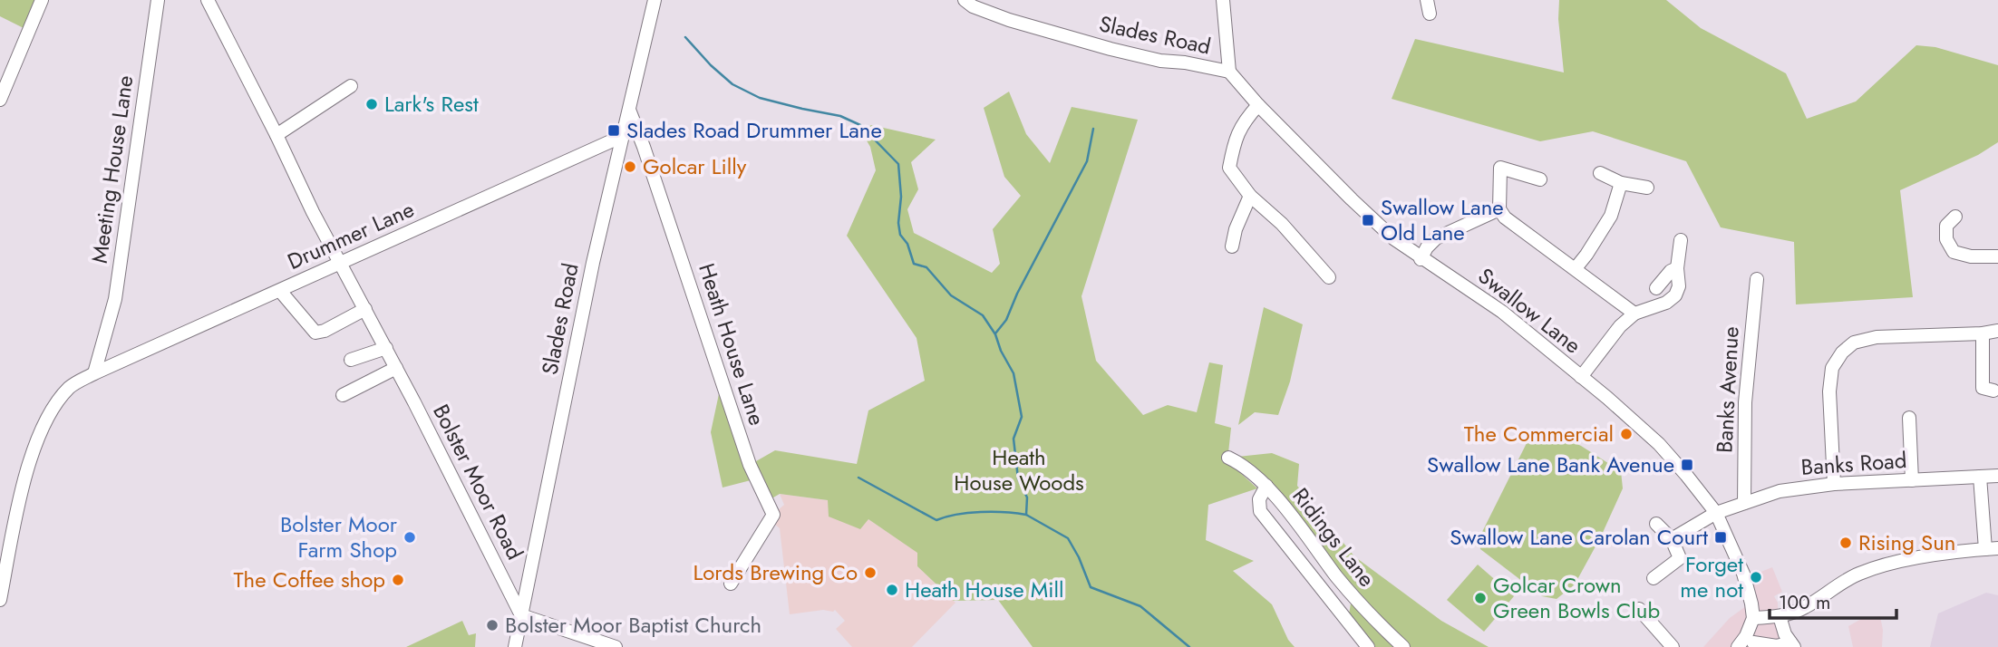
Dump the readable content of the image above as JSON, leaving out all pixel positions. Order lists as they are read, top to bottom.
{
  "streets": {
    "street": [
      "Slades Road",
      "Meeting House Lane",
      "Drummer Lane",
      "Swallow Lane",
      "Heath House Lane",
      "Banks Avenue",
      "Banks Road",
      "Bolster Moor Road",
      "Ridings Lane"
    ]
  },
  "crossings": [
    ["Slades Road", "Drummer Lane"],
    ["Slades Road", "Swallow Lane"],
    ["Slades Road", "Heath House Lane"],
    ["Slades Road", "Bolster Moor Road"],
    ["Meeting House Lane", "Drummer Lane"],
    ["Drummer Lane", "Bolster Moor Road"],
    ["Swallow Lane", "Banks Road"],
    ["Banks Avenue", "Banks Road"]
  ],
  "parks": ["Heath House Woods"],
  "places": {
    "other": [
      "Lark's Rest",
      "Golcar Lilly",
      "The Commercial",
      "Bolster Moor Farm Shop",
      "Rising Sun",
      "Lords Brewing Co",
      "Forget me not",
      "The Coffee shop",
      "Heath House Mill",
      "Golcar Crown Green Bowls Club",
      "Bolster Moor Baptist Church"
    ],
    "transit": [
      "Slades Road Drummer Lane",
      "Swallow Lane Old Lane",
      "Swallow Lane Bank Avenue",
      "Swallow Lane Carolan Court"
    ]
  },
  "scale_bar": "100 m"
}
